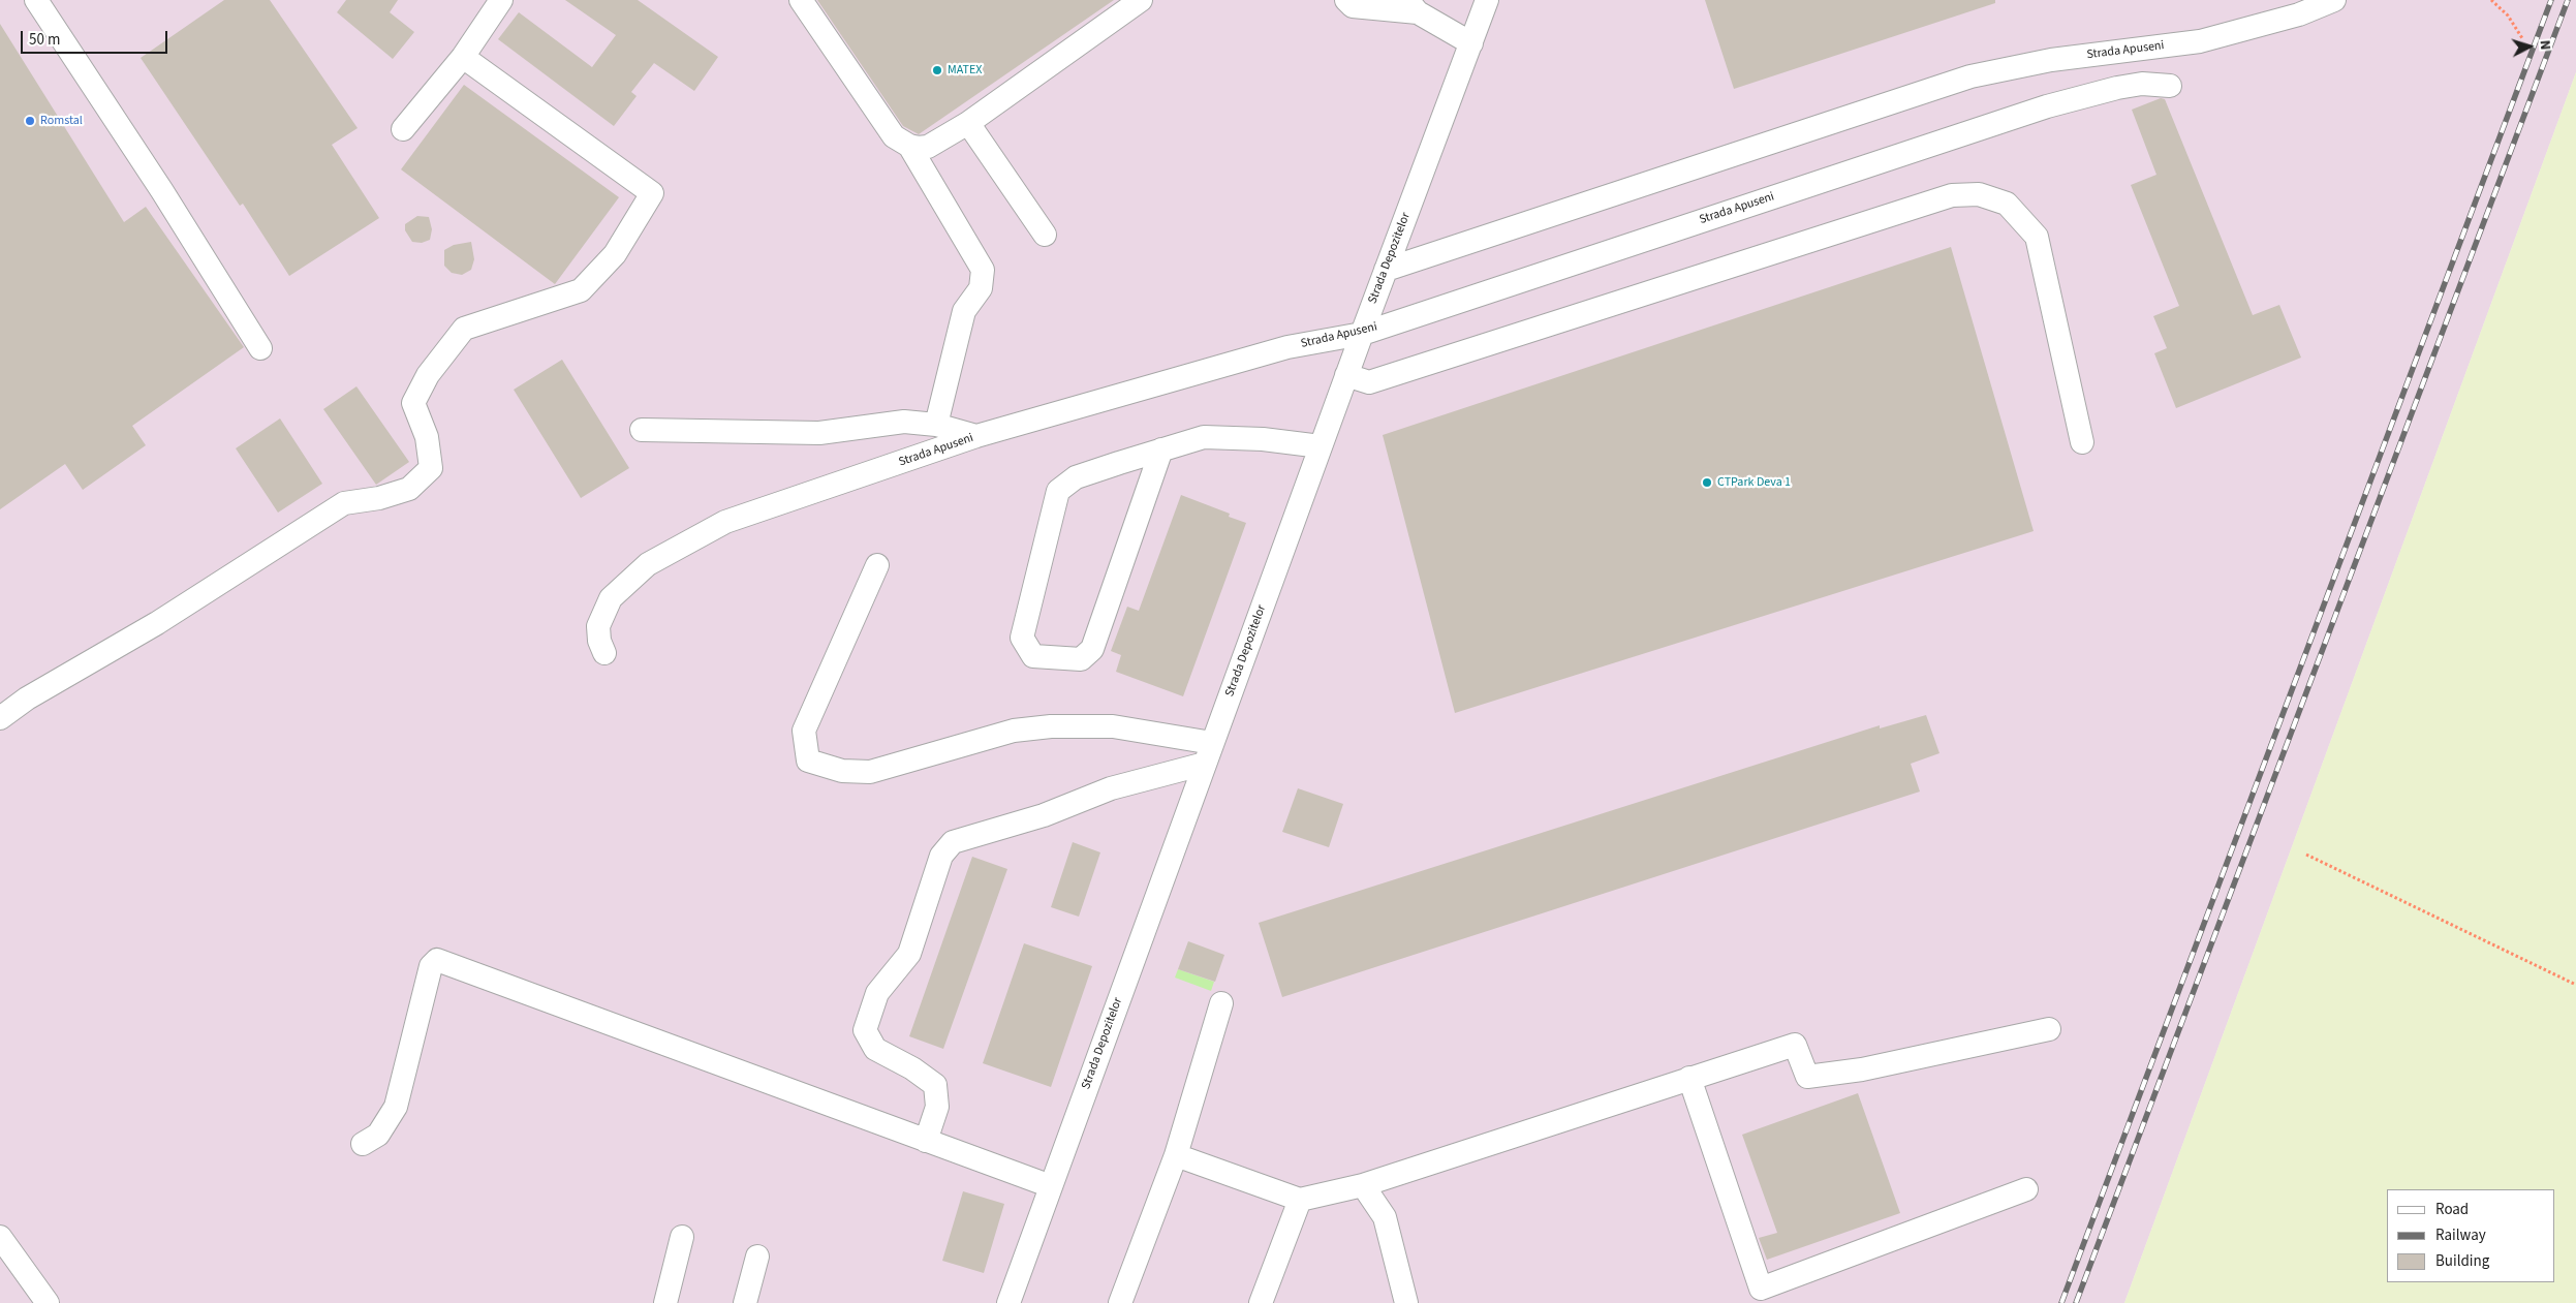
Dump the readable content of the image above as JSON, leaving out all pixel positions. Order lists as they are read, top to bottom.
{
  "streets": {
    "street": ["Strada Apuseni", "Strada Depozitelor"]
  },
  "crossings": [
    ["Strada Apuseni", "Strada Depozitelor"]
  ],
  "places": ["MATEX", "Romstal", "CTPark Deva 1"],
  "legend": ["Road", "Railway", "Building"],
  "scale_bar": "50 m",
  "north": "right"
}
